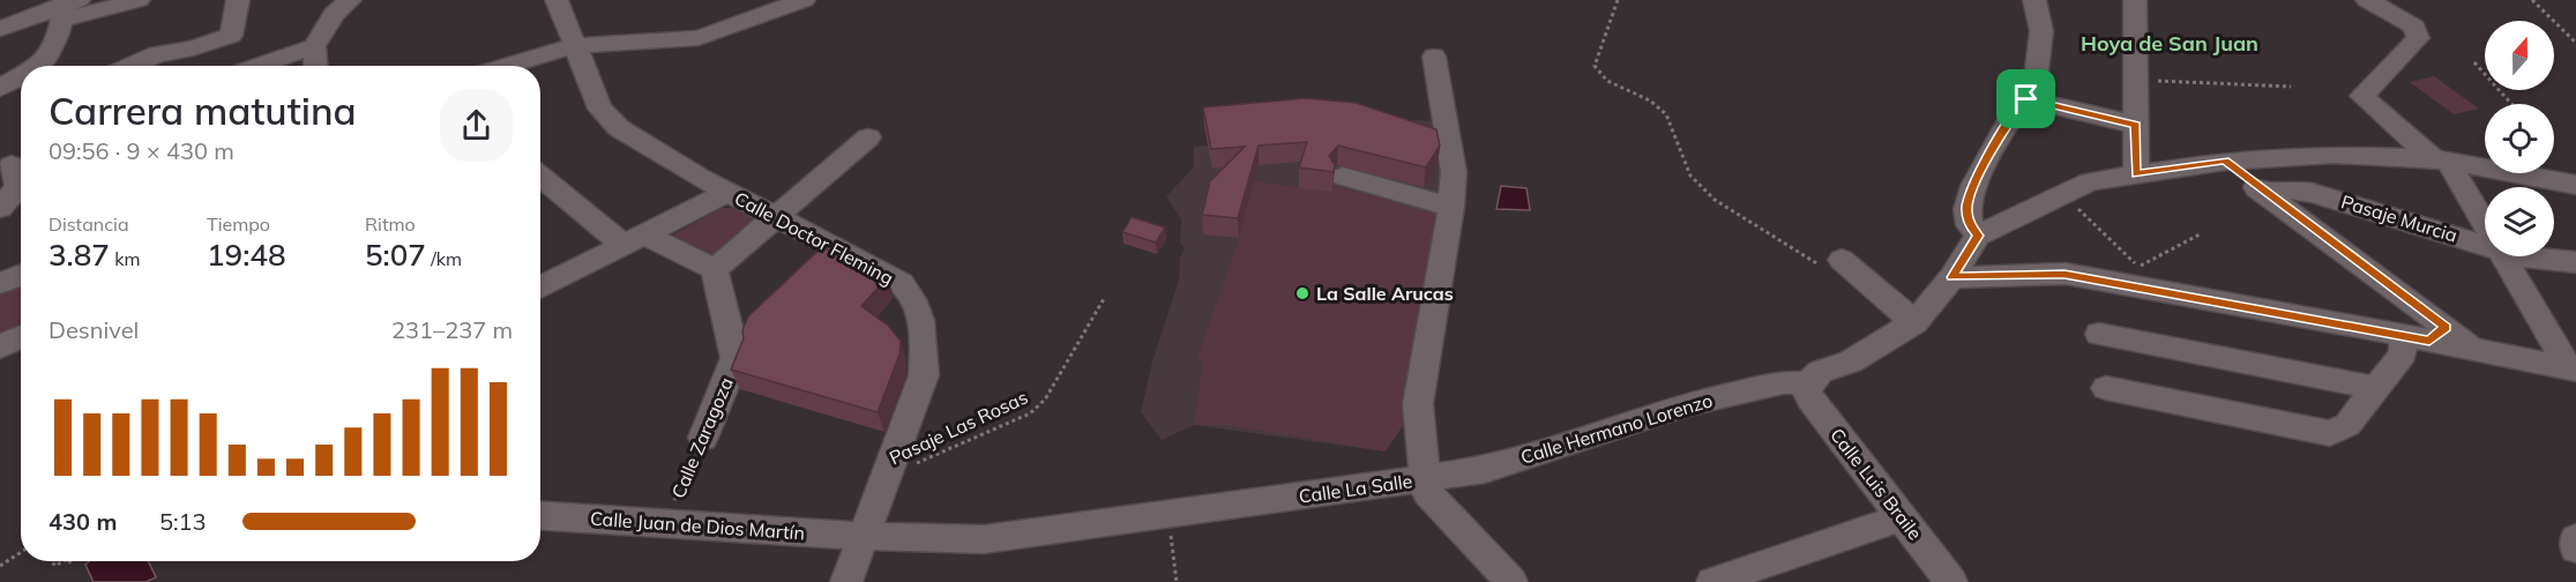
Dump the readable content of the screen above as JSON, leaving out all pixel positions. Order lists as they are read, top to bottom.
{
  "streets": {
    "street": [
      "Pasaje Murcia",
      "Calle Doctor Fleming",
      "Calle Hermano Lorenzo",
      "Calle Zaragoza",
      "Calle Luis Braile",
      "Calle La Salle",
      "Calle Juan de Dios Martín"
    ],
    "path": ["Pasaje Las Rosas"]
  },
  "crossings": [
    ["Calle Doctor Fleming", "Pasaje Las Rosas"],
    ["Calle Doctor Fleming", "Calle La Salle"],
    ["Calle Doctor Fleming", "Calle Juan de Dios Martín"],
    ["Calle Hermano Lorenzo", "Calle Luis Braile"],
    ["Calle Hermano Lorenzo", "Calle La Salle"],
    ["Calle Zaragoza", "Calle Juan de Dios Martín"],
    ["Calle La Salle", "Calle Juan de Dios Martín"]
  ],
  "districts": ["Hoya de San Juan"],
  "places": ["La Salle Arucas"],
  "north": "top",
  "page": {
    "heading": ["Carrera matutina", "09:56 · 9 × 430 m"],
    "stats": [
      ["Distancia", "3.87 km"],
      ["Tiempo", "19:48"],
      ["Ritmo", "5:07 /km"]
    ],
    "chart": ["Desnivel", "231–237 m"],
    "list": [
      {
        "name": "430 m",
        "note": "5:13"
      }
    ]
  }
}
